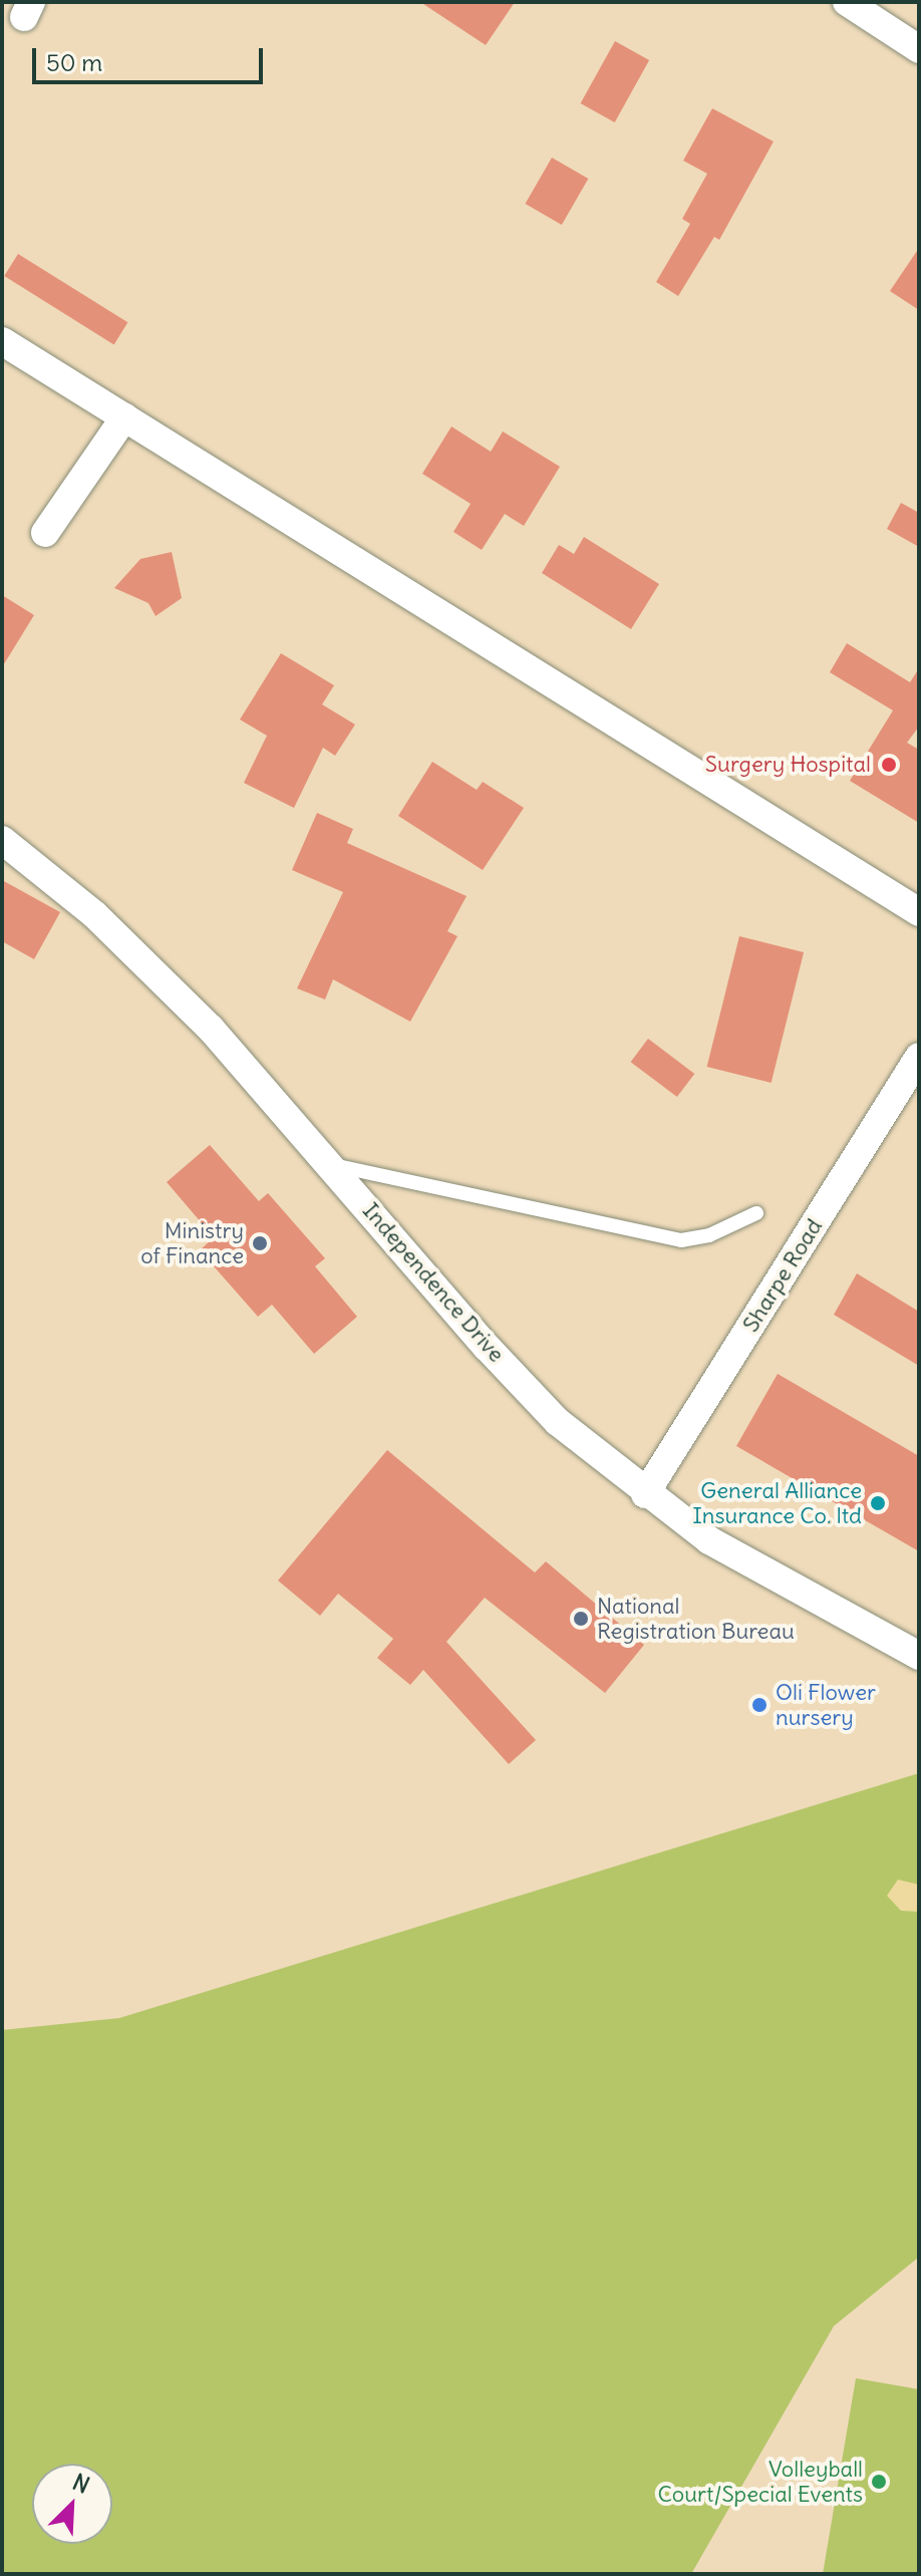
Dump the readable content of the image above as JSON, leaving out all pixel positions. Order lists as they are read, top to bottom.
{
  "streets": {
    "street": ["Sharpe Road", "Independence Drive"]
  },
  "crossings": [
    ["Sharpe Road", "Independence Drive"]
  ],
  "places": [
    "Surgery Hospital",
    "Ministry of Finance",
    "General Alliance Insurance Co. ltd",
    "National Registration Bureau",
    "Oli Flower nursery",
    "Volleyball Court/Special Events"
  ],
  "scale_bar": "50 m",
  "north": "top right"
}
